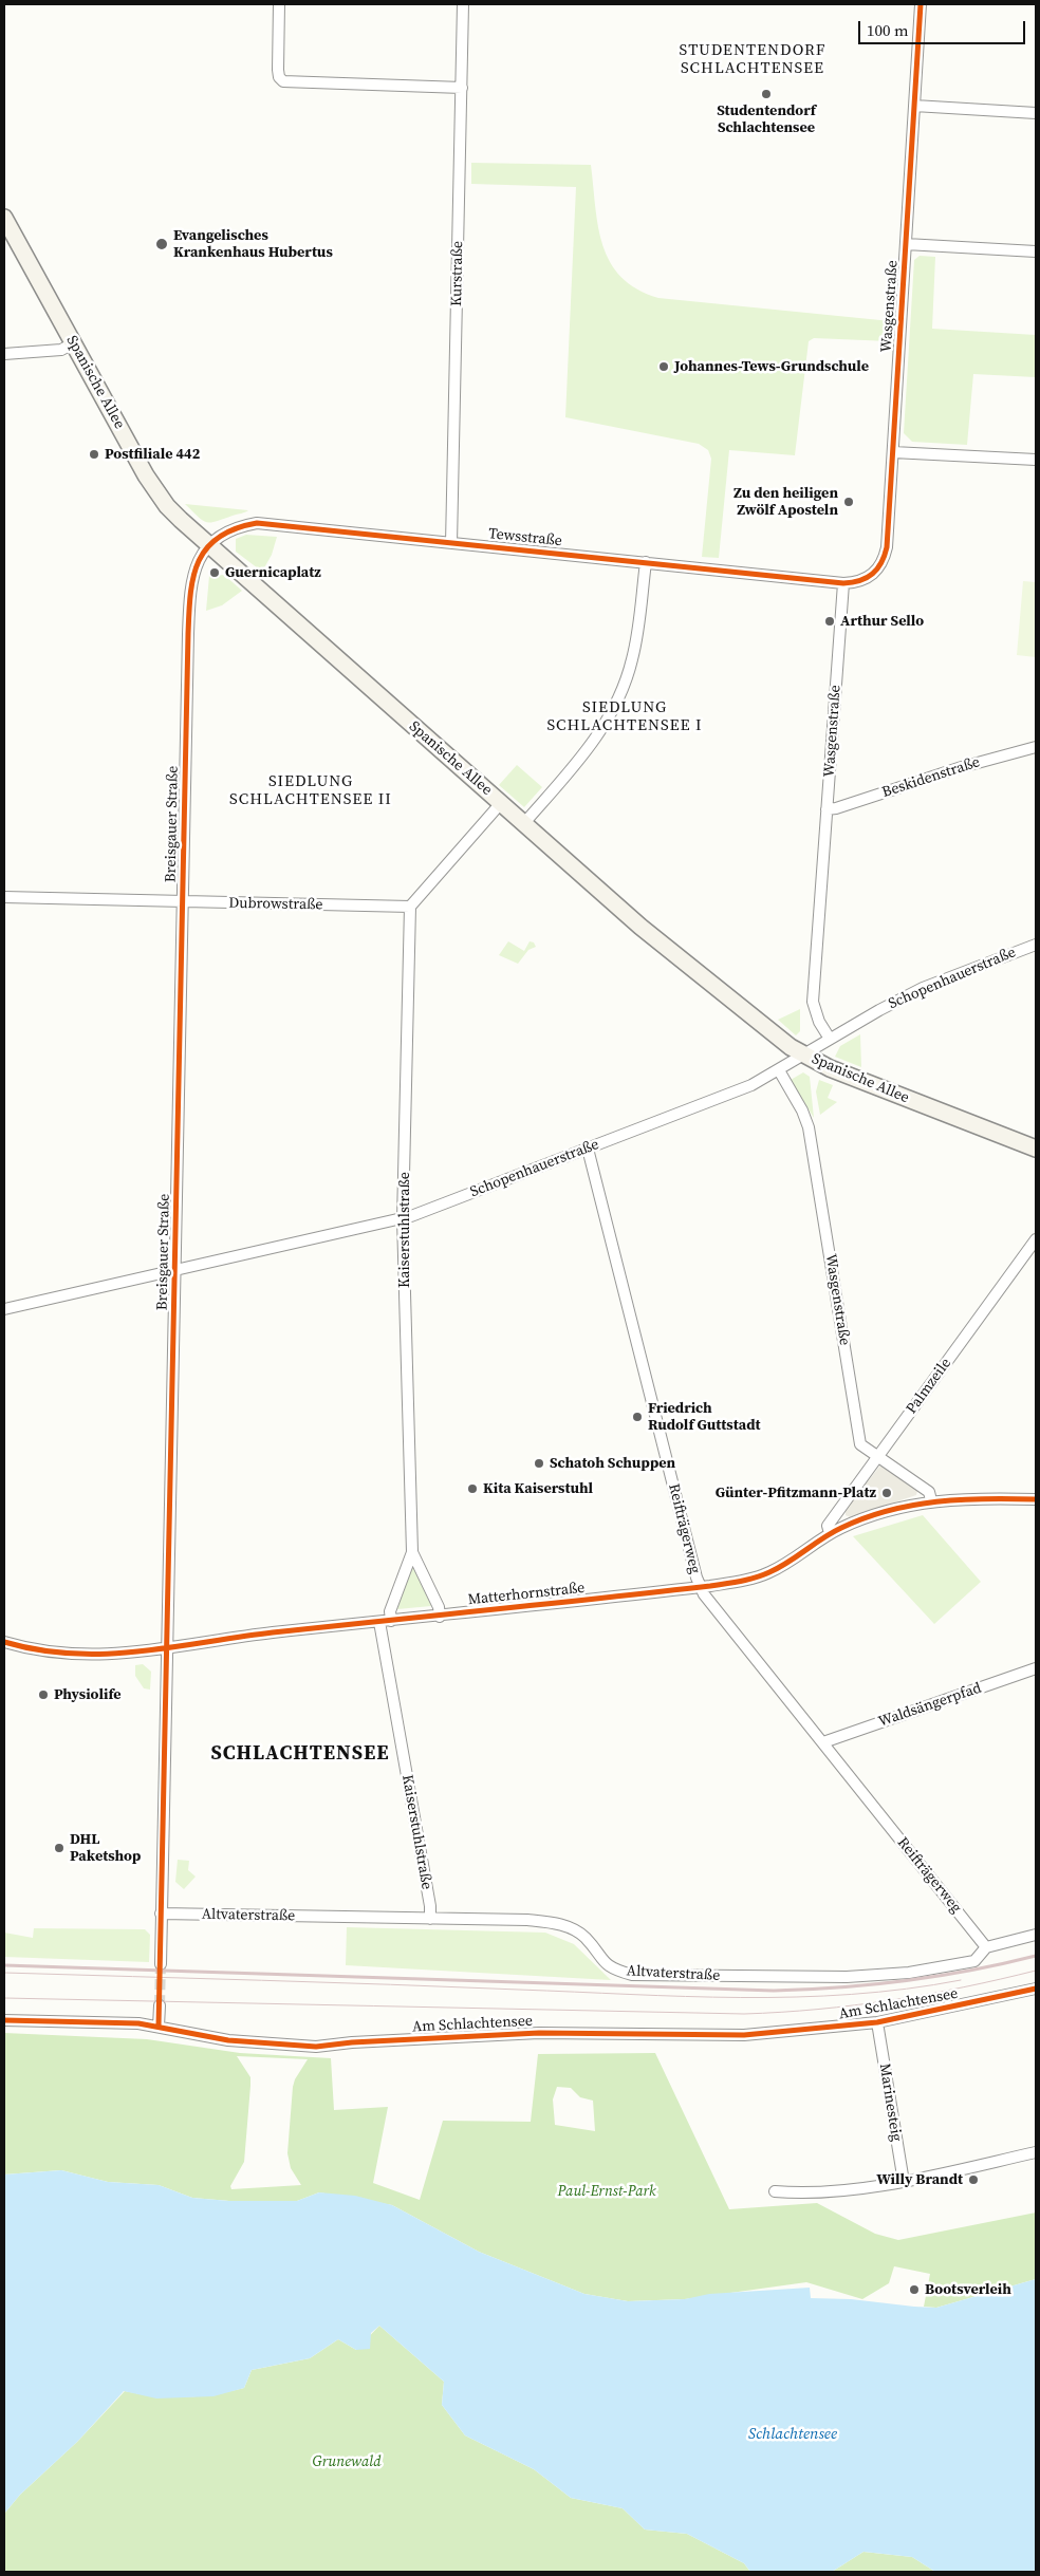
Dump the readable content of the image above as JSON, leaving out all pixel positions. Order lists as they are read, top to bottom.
{
  "streets": {
    "main road": ["Spanische Allee"],
    "street": [
      "Kurstraße",
      "Wasgenstraße",
      "Tewsstraße",
      "Beskidenstraße",
      "Breisgauer Straße",
      "Dubrowstraße",
      "Schopenhauerstraße",
      "Kaiserstuhlstraße",
      "Palmzeile",
      "Reifträgerweg",
      "Matterhornstraße",
      "Waldsängerpfad",
      "Altvaterstraße",
      "Am Schlachtensee",
      "Marinesteig"
    ]
  },
  "crossings": [
    ["Kurstraße", "Tewsstraße"],
    ["Wasgenstraße", "Tewsstraße"],
    ["Wasgenstraße", "Beskidenstraße"],
    ["Wasgenstraße", "Schopenhauerstraße"],
    ["Wasgenstraße", "Palmzeile"],
    ["Wasgenstraße", "Matterhornstraße"],
    ["Spanische Allee", "Tewsstraße"],
    ["Spanische Allee", "Breisgauer Straße"],
    ["Spanische Allee", "Schopenhauerstraße"],
    ["Tewsstraße", "Breisgauer Straße"],
    ["Breisgauer Straße", "Dubrowstraße"],
    ["Breisgauer Straße", "Schopenhauerstraße"],
    ["Breisgauer Straße", "Matterhornstraße"],
    ["Breisgauer Straße", "Altvaterstraße"],
    ["Dubrowstraße", "Kaiserstuhlstraße"],
    ["Schopenhauerstraße", "Kaiserstuhlstraße"],
    ["Schopenhauerstraße", "Reifträgerweg"],
    ["Kaiserstuhlstraße", "Matterhornstraße"],
    ["Kaiserstuhlstraße", "Altvaterstraße"],
    ["Palmzeile", "Matterhornstraße"],
    ["Reifträgerweg", "Matterhornstraße"],
    ["Reifträgerweg", "Waldsängerpfad"],
    ["Reifträgerweg", "Altvaterstraße"],
    ["Am Schlachtensee", "Marinesteig"]
  ],
  "districts": [
    "STUDENTENDORF SCHLACHTENSEE",
    "SIEDLUNG SCHLACHTENSEE I",
    "SIEDLUNG SCHLACHTENSEE II",
    "SCHLACHTENSEE"
  ],
  "water": ["Schlachtensee"],
  "parks": ["Paul-Ernst-Park", "Grunewald"],
  "places": [
    "Studentendorf Schlachtensee",
    "Evangelisches Krankenhaus Hubertus",
    "Johannes-Tews-Grundschule",
    "Postfiliale 442",
    "Zu den heiligen Zwölf Aposteln",
    "Guernicaplatz",
    "Arthur Sello",
    "Friedrich Rudolf Guttstadt",
    "Schatoh Schuppen",
    "Kita Kaiserstuhl",
    "Günter-Pfitzmann-Platz",
    "Physiolife",
    "DHL Paketshop",
    "Willy Brandt",
    "Bootsverleih"
  ],
  "scale_bar": "100 m"
}
